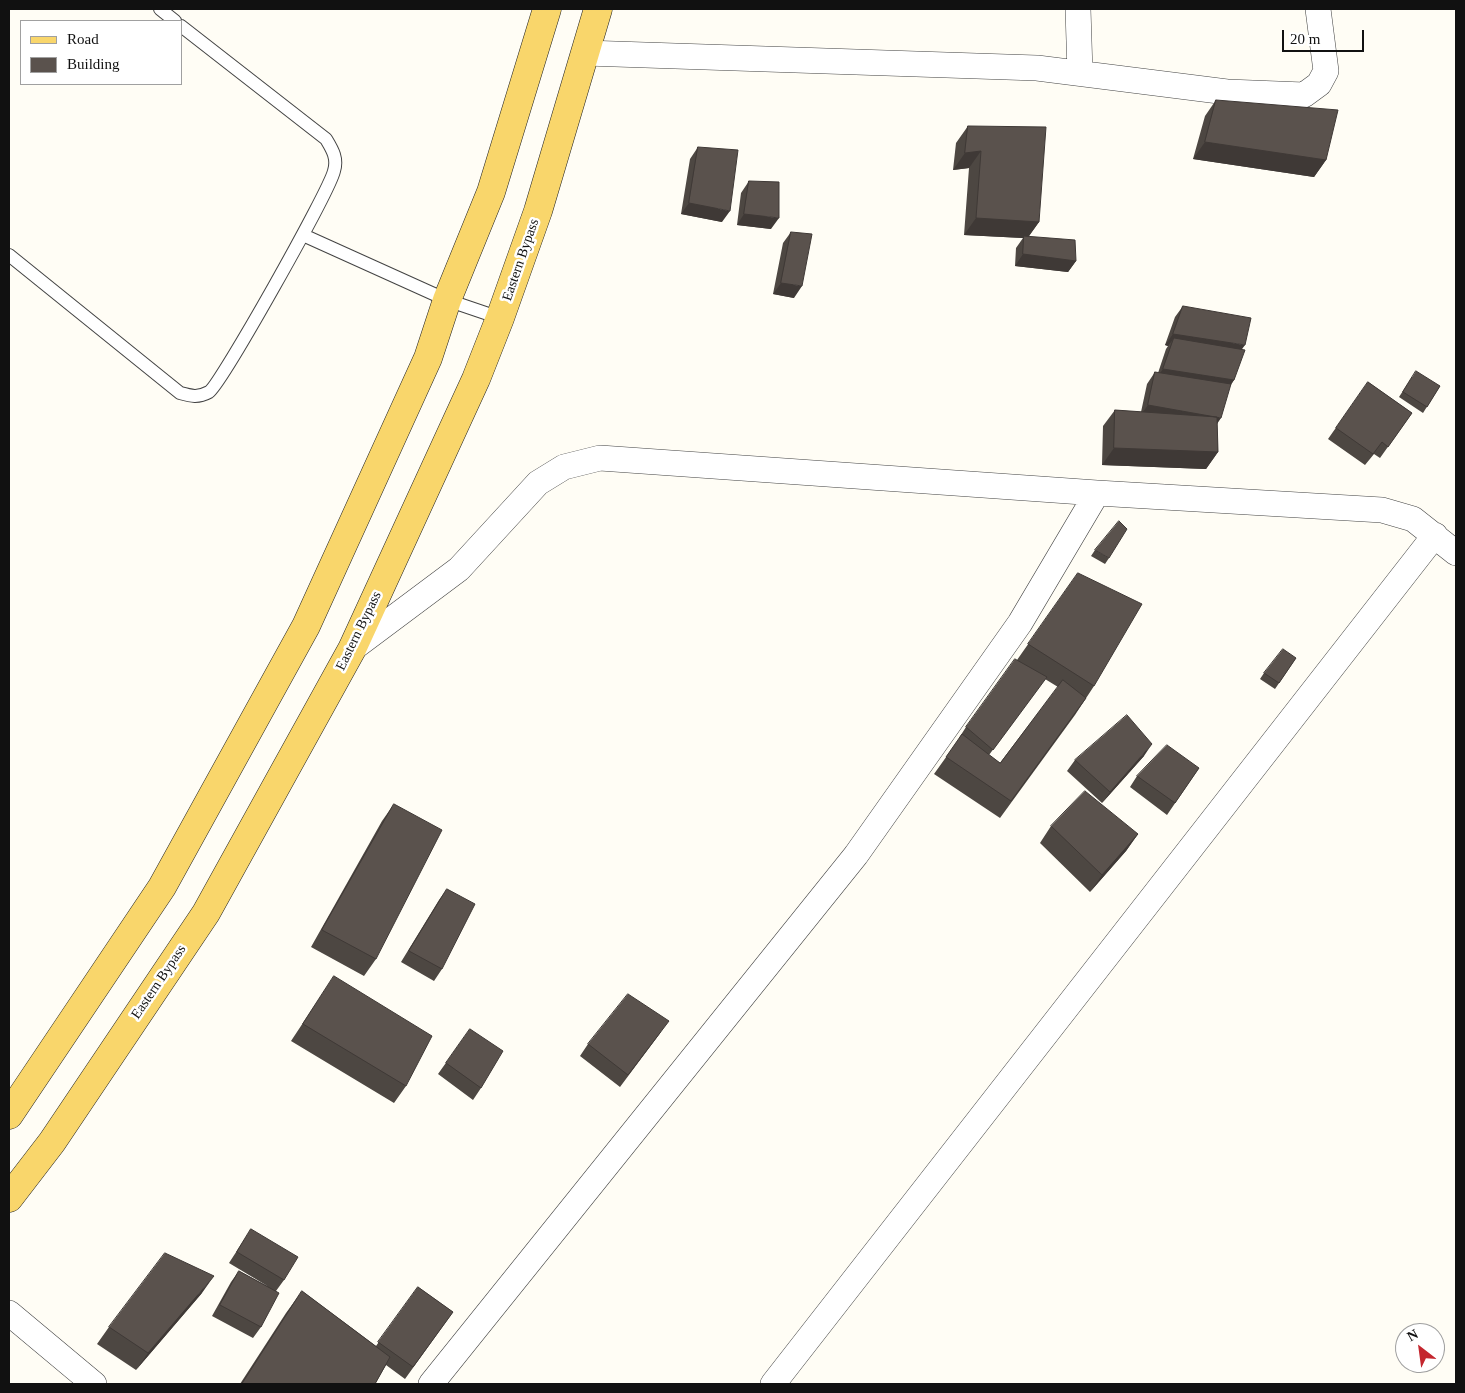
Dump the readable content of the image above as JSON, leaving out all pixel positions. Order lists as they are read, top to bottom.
{
  "streets": {
    "main road": ["Eastern Bypass"]
  },
  "legend": ["Road", "Building"],
  "scale_bar": "20 m",
  "north": "top left"
}
